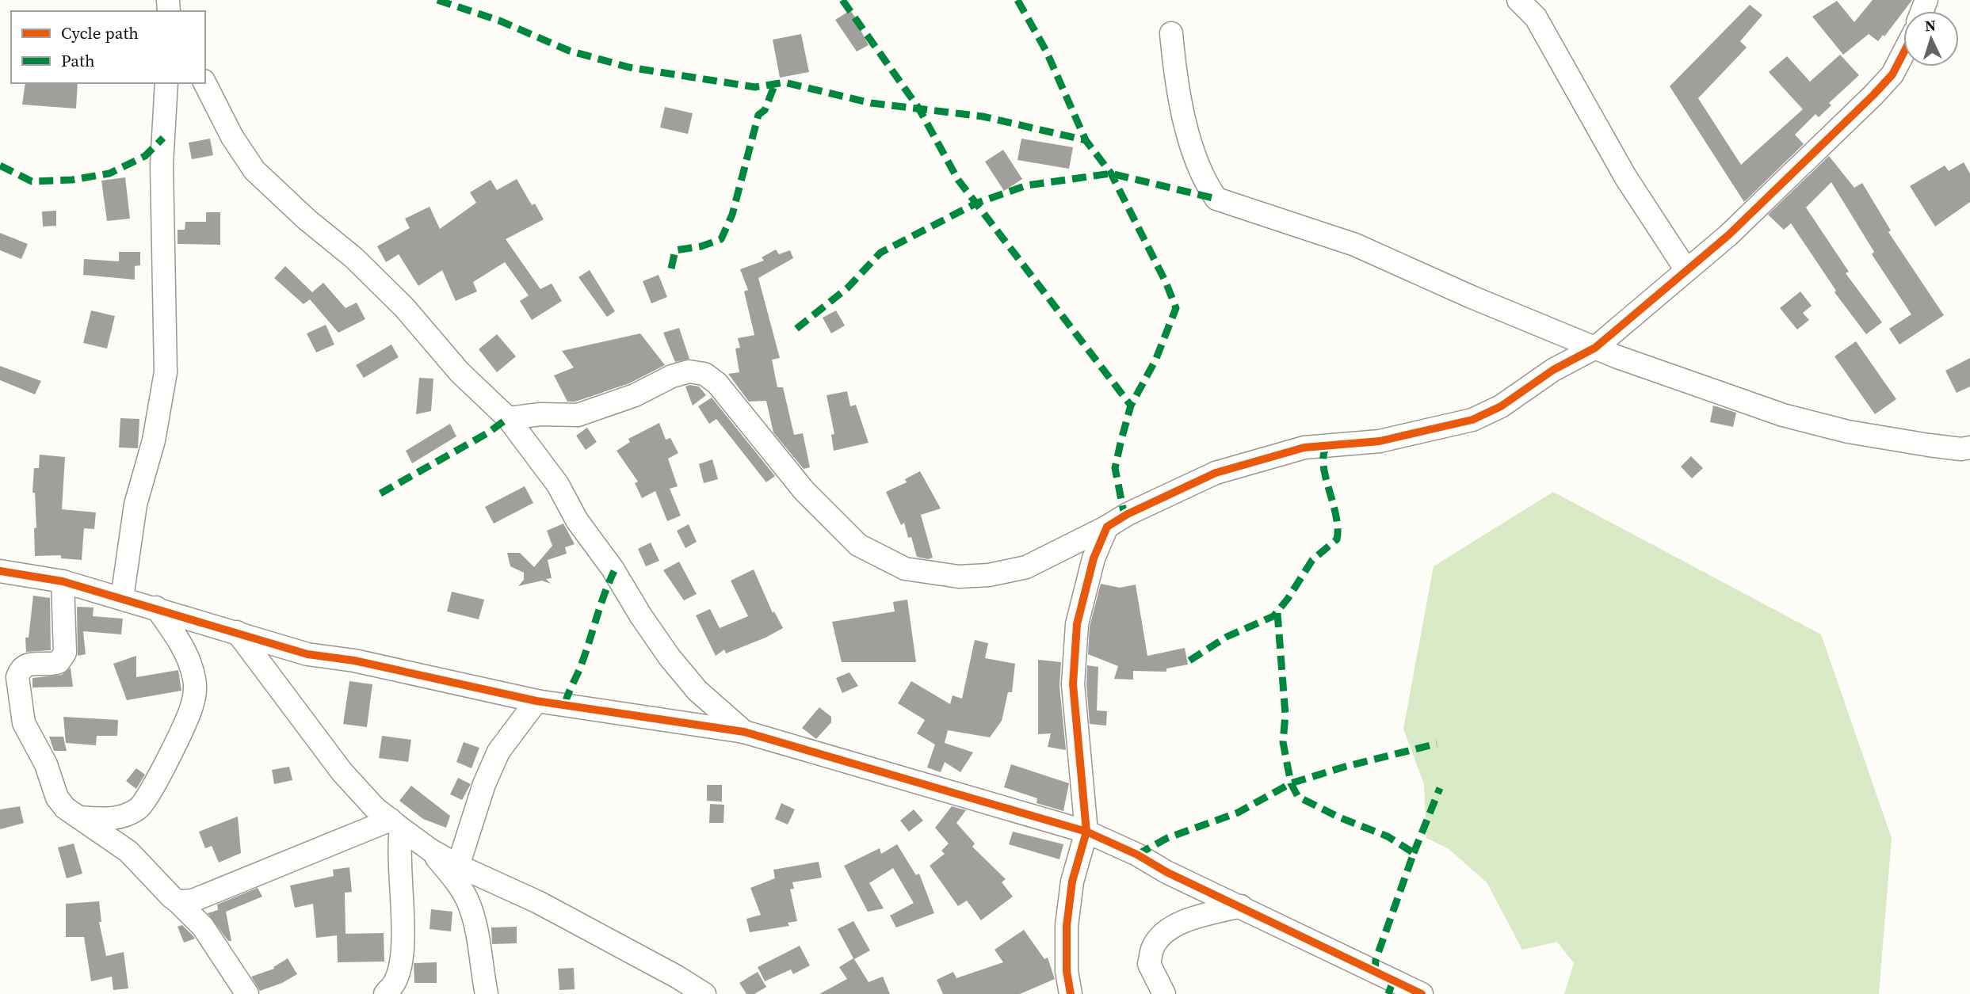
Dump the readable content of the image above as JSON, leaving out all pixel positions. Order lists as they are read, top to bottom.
{
  "legend": ["Cycle path", "Path"],
  "north": "top"
}
